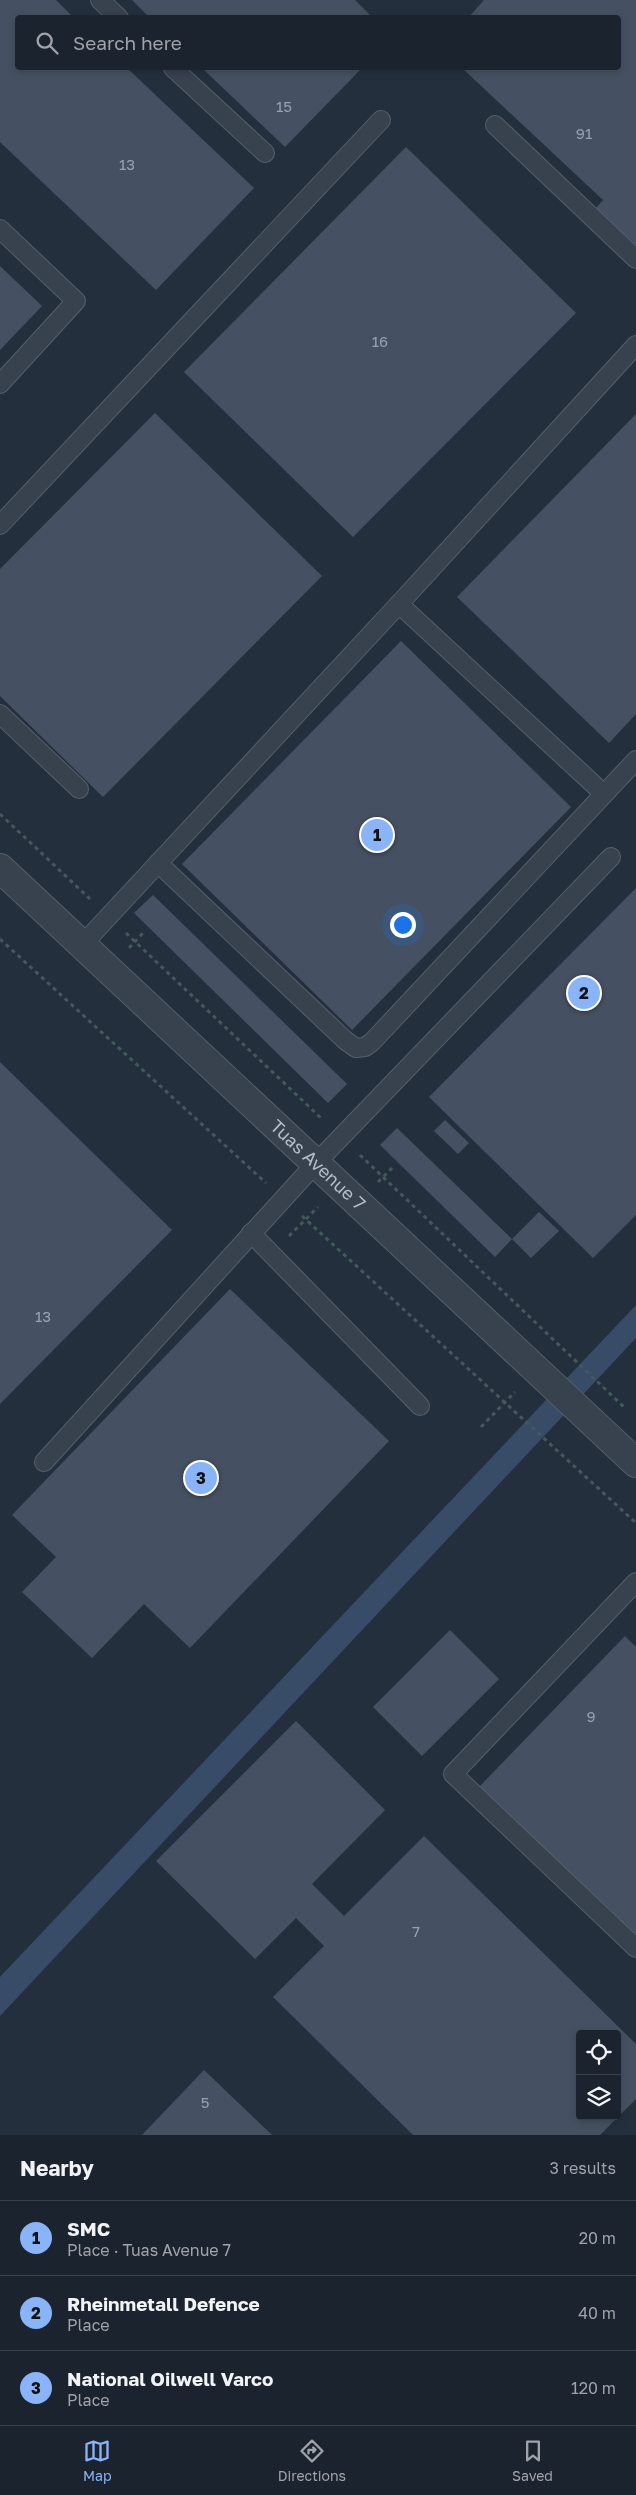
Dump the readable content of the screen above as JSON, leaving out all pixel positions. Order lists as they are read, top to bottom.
{
  "streets": {
    "street": ["Tuas Avenue 7"]
  },
  "house_numbers": [
    "15",
    "91",
    "13",
    "16",
    "13",
    "9",
    "7",
    "5"
  ],
  "page": {
    "search": "Search here",
    "pins": ["1", "2", "3"],
    "heading": ["Nearby", "3 results"],
    "list": [
      {
        "mark": "1",
        "name": "SMC",
        "note": "Place · Tuas Avenue 7",
        "value": "20 m"
      },
      {
        "mark": "2",
        "name": "Rheinmetall Defence",
        "note": "Place",
        "value": "40 m"
      },
      {
        "mark": "3",
        "name": "National Oilwell Varco",
        "note": "Place",
        "value": "120 m"
      }
    ],
    "nav": ["Map", "Directions", "Saved"]
  }
}
